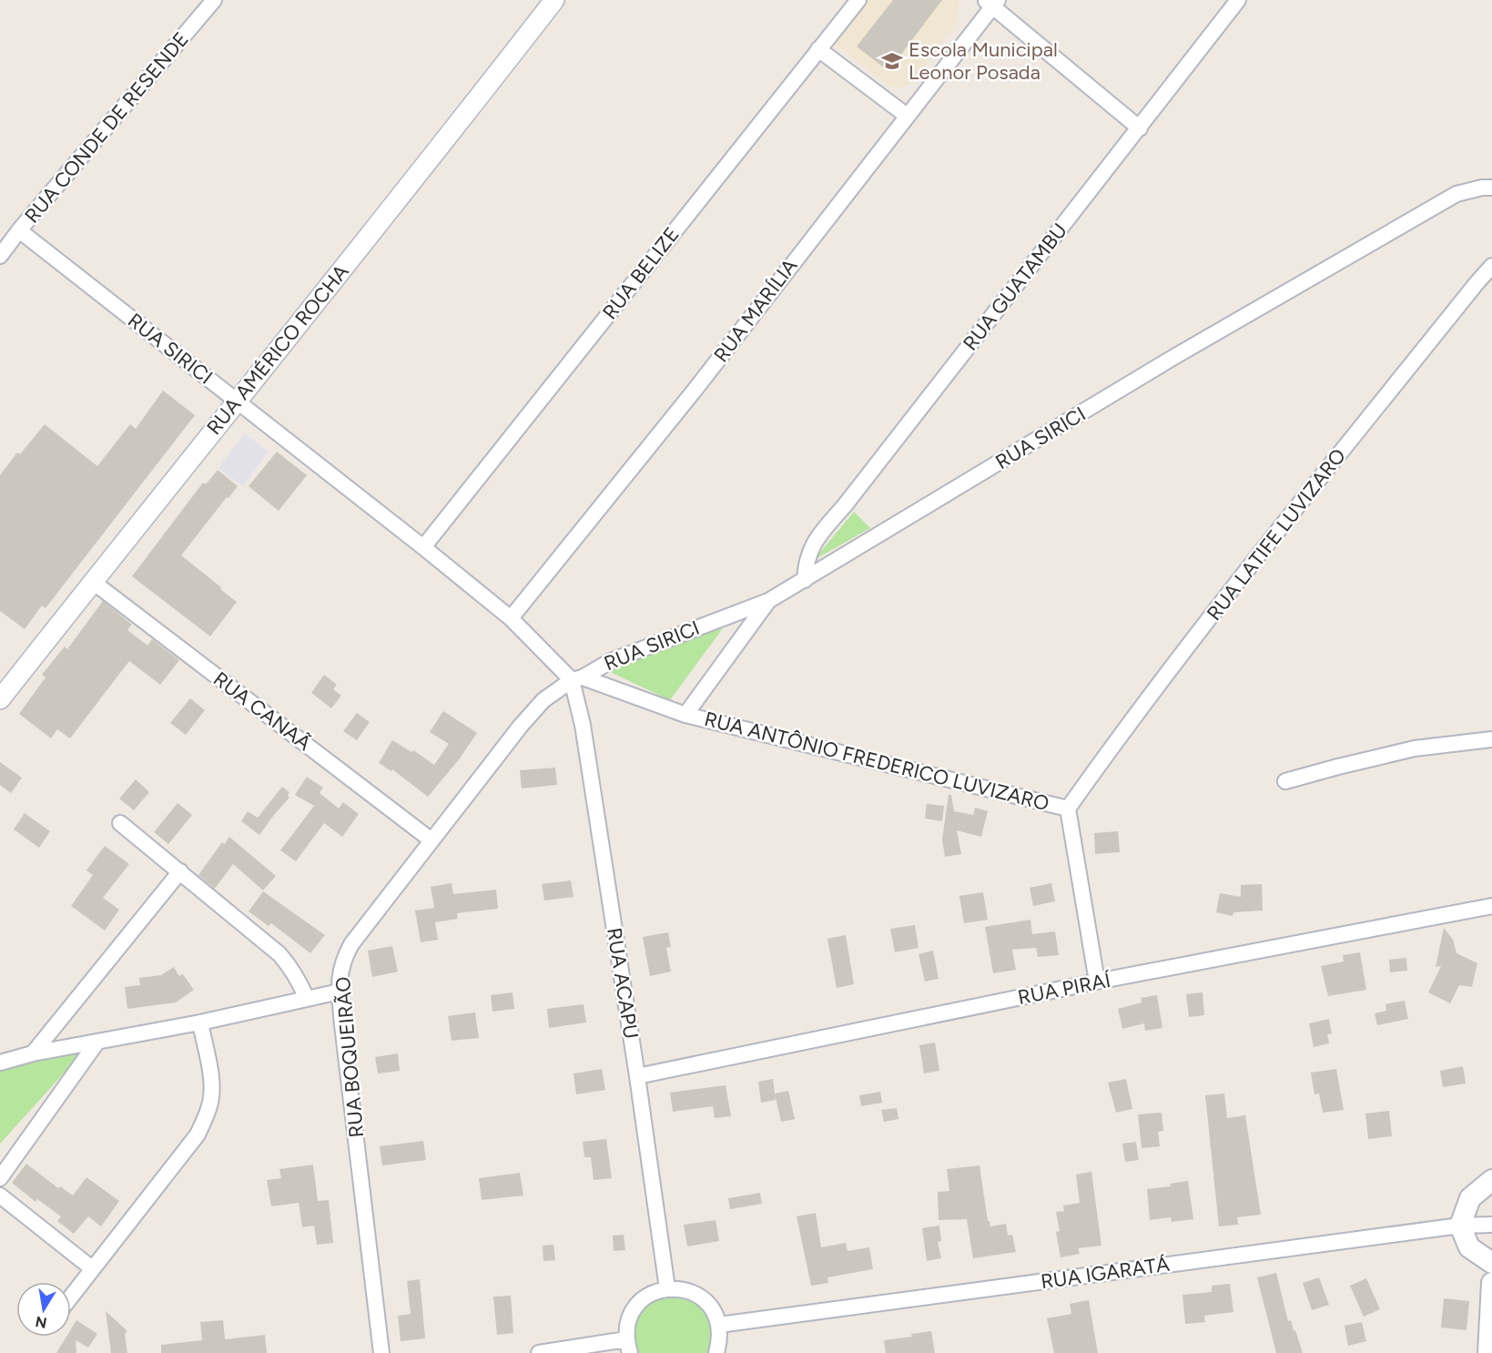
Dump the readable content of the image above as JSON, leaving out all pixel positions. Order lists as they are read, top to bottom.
{
  "streets": {
    "street": [
      "RUA CONDE DE RESENDE",
      "RUA BELIZE",
      "RUA GUATAMBU",
      "RUA MARÍLIA",
      "RUA SIRICI",
      "RUA AMÉRICO ROCHA",
      "RUA LATIFE LUVIZARO",
      "RUA CANAÃ",
      "RUA ANTÔNIO FREDERICO LUVIZARO",
      "RUA ACAPU",
      "RUA PIRAÍ",
      "RUA BOQUEIRÃO",
      "RUA IGARATÁ"
    ]
  },
  "crossings": [
    ["RUA CONDE DE RESENDE", "RUA SIRICI"],
    ["RUA BELIZE", "RUA SIRICI"],
    ["RUA GUATAMBU", "RUA SIRICI"],
    ["RUA MARÍLIA", "RUA SIRICI"],
    ["RUA SIRICI", "RUA AMÉRICO ROCHA"],
    ["RUA SIRICI", "RUA ANTÔNIO FREDERICO LUVIZARO"],
    ["RUA SIRICI", "RUA ACAPU"],
    ["RUA SIRICI", "RUA BOQUEIRÃO"],
    ["RUA AMÉRICO ROCHA", "RUA CANAÃ"],
    ["RUA LATIFE LUVIZARO", "RUA ANTÔNIO FREDERICO LUVIZARO"],
    ["RUA CANAÃ", "RUA BOQUEIRÃO"],
    ["RUA ANTÔNIO FREDERICO LUVIZARO", "RUA ACAPU"],
    ["RUA ANTÔNIO FREDERICO LUVIZARO", "RUA PIRAÍ"],
    ["RUA ANTÔNIO FREDERICO LUVIZARO", "RUA BOQUEIRÃO"],
    ["RUA ACAPU", "RUA PIRAÍ"],
    ["RUA ACAPU", "RUA BOQUEIRÃO"]
  ],
  "places": {
    "school or university": ["Escola Municipal Leonor Posada"]
  },
  "north": "bottom"
}
